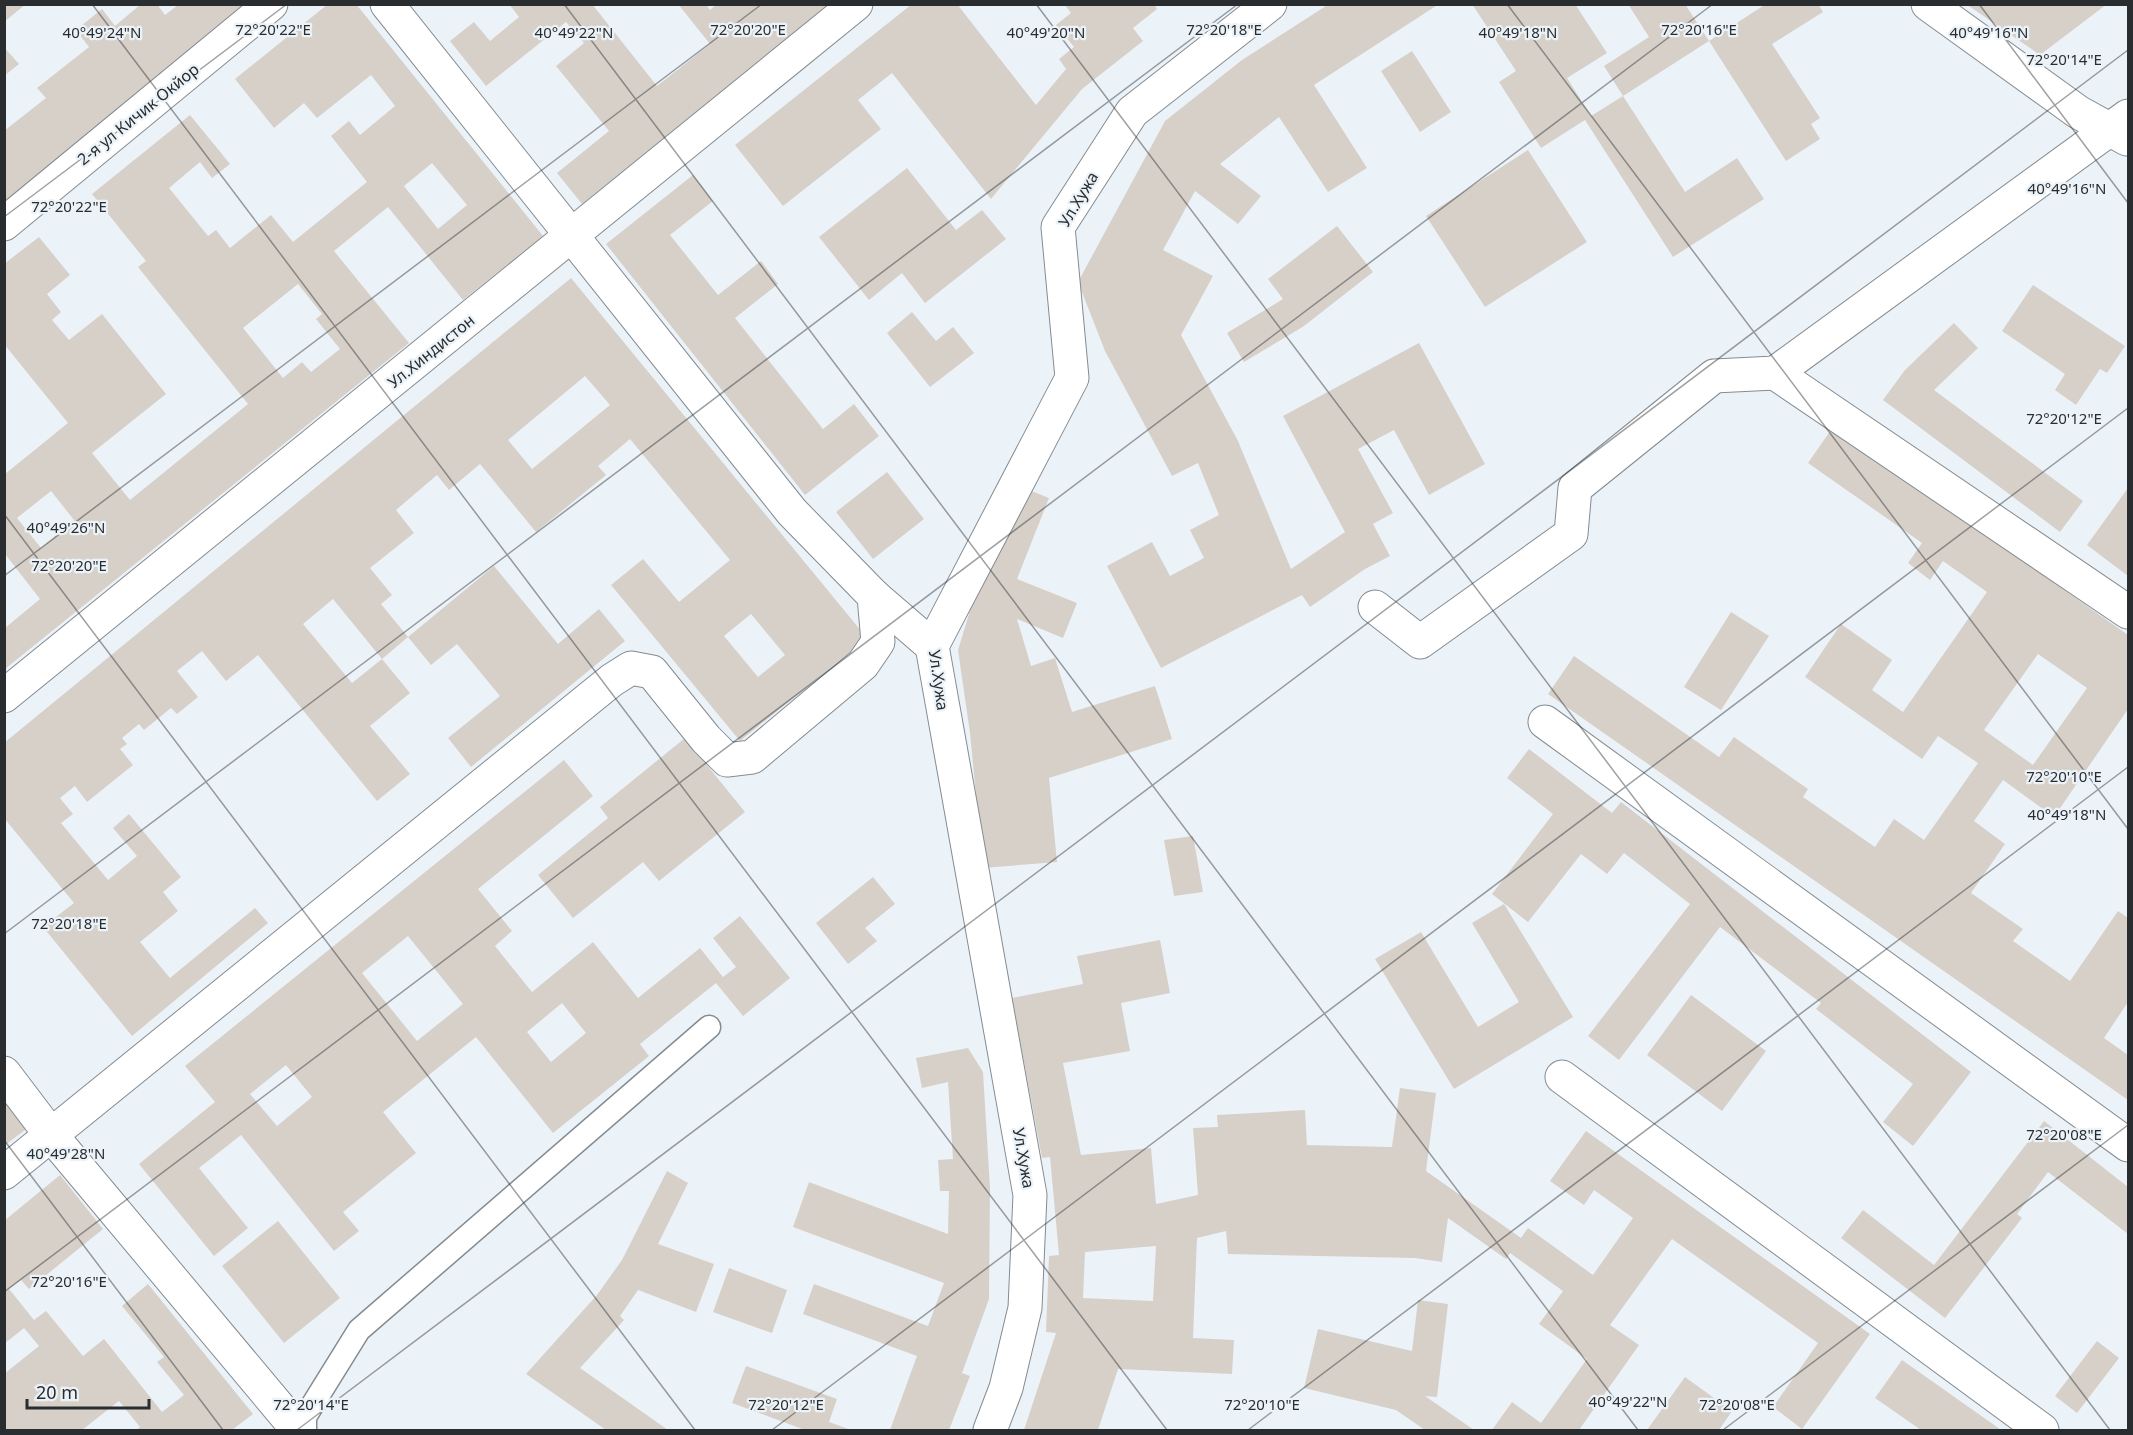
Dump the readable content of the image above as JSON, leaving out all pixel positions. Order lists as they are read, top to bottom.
{
  "streets": {
    "street": ["2-я ул Кичик Окйор", "Ул.Хужа", "Ул.Хиндистон"]
  },
  "scale_bar": "20 m",
  "coordinates": [
    "72°20'22\"E",
    "72°20'20\"E",
    "72°20'18\"E",
    "72°20'16\"E",
    "40°49'24\"N",
    "40°49'22\"N",
    "40°49'20\"N",
    "40°49'18\"N",
    "40°49'16\"N",
    "72°20'14\"E",
    "72°20'12\"E",
    "40°49'26\"N",
    "72°20'10\"E",
    "72°20'08\"E",
    "40°49'28\"N"
  ]
}
